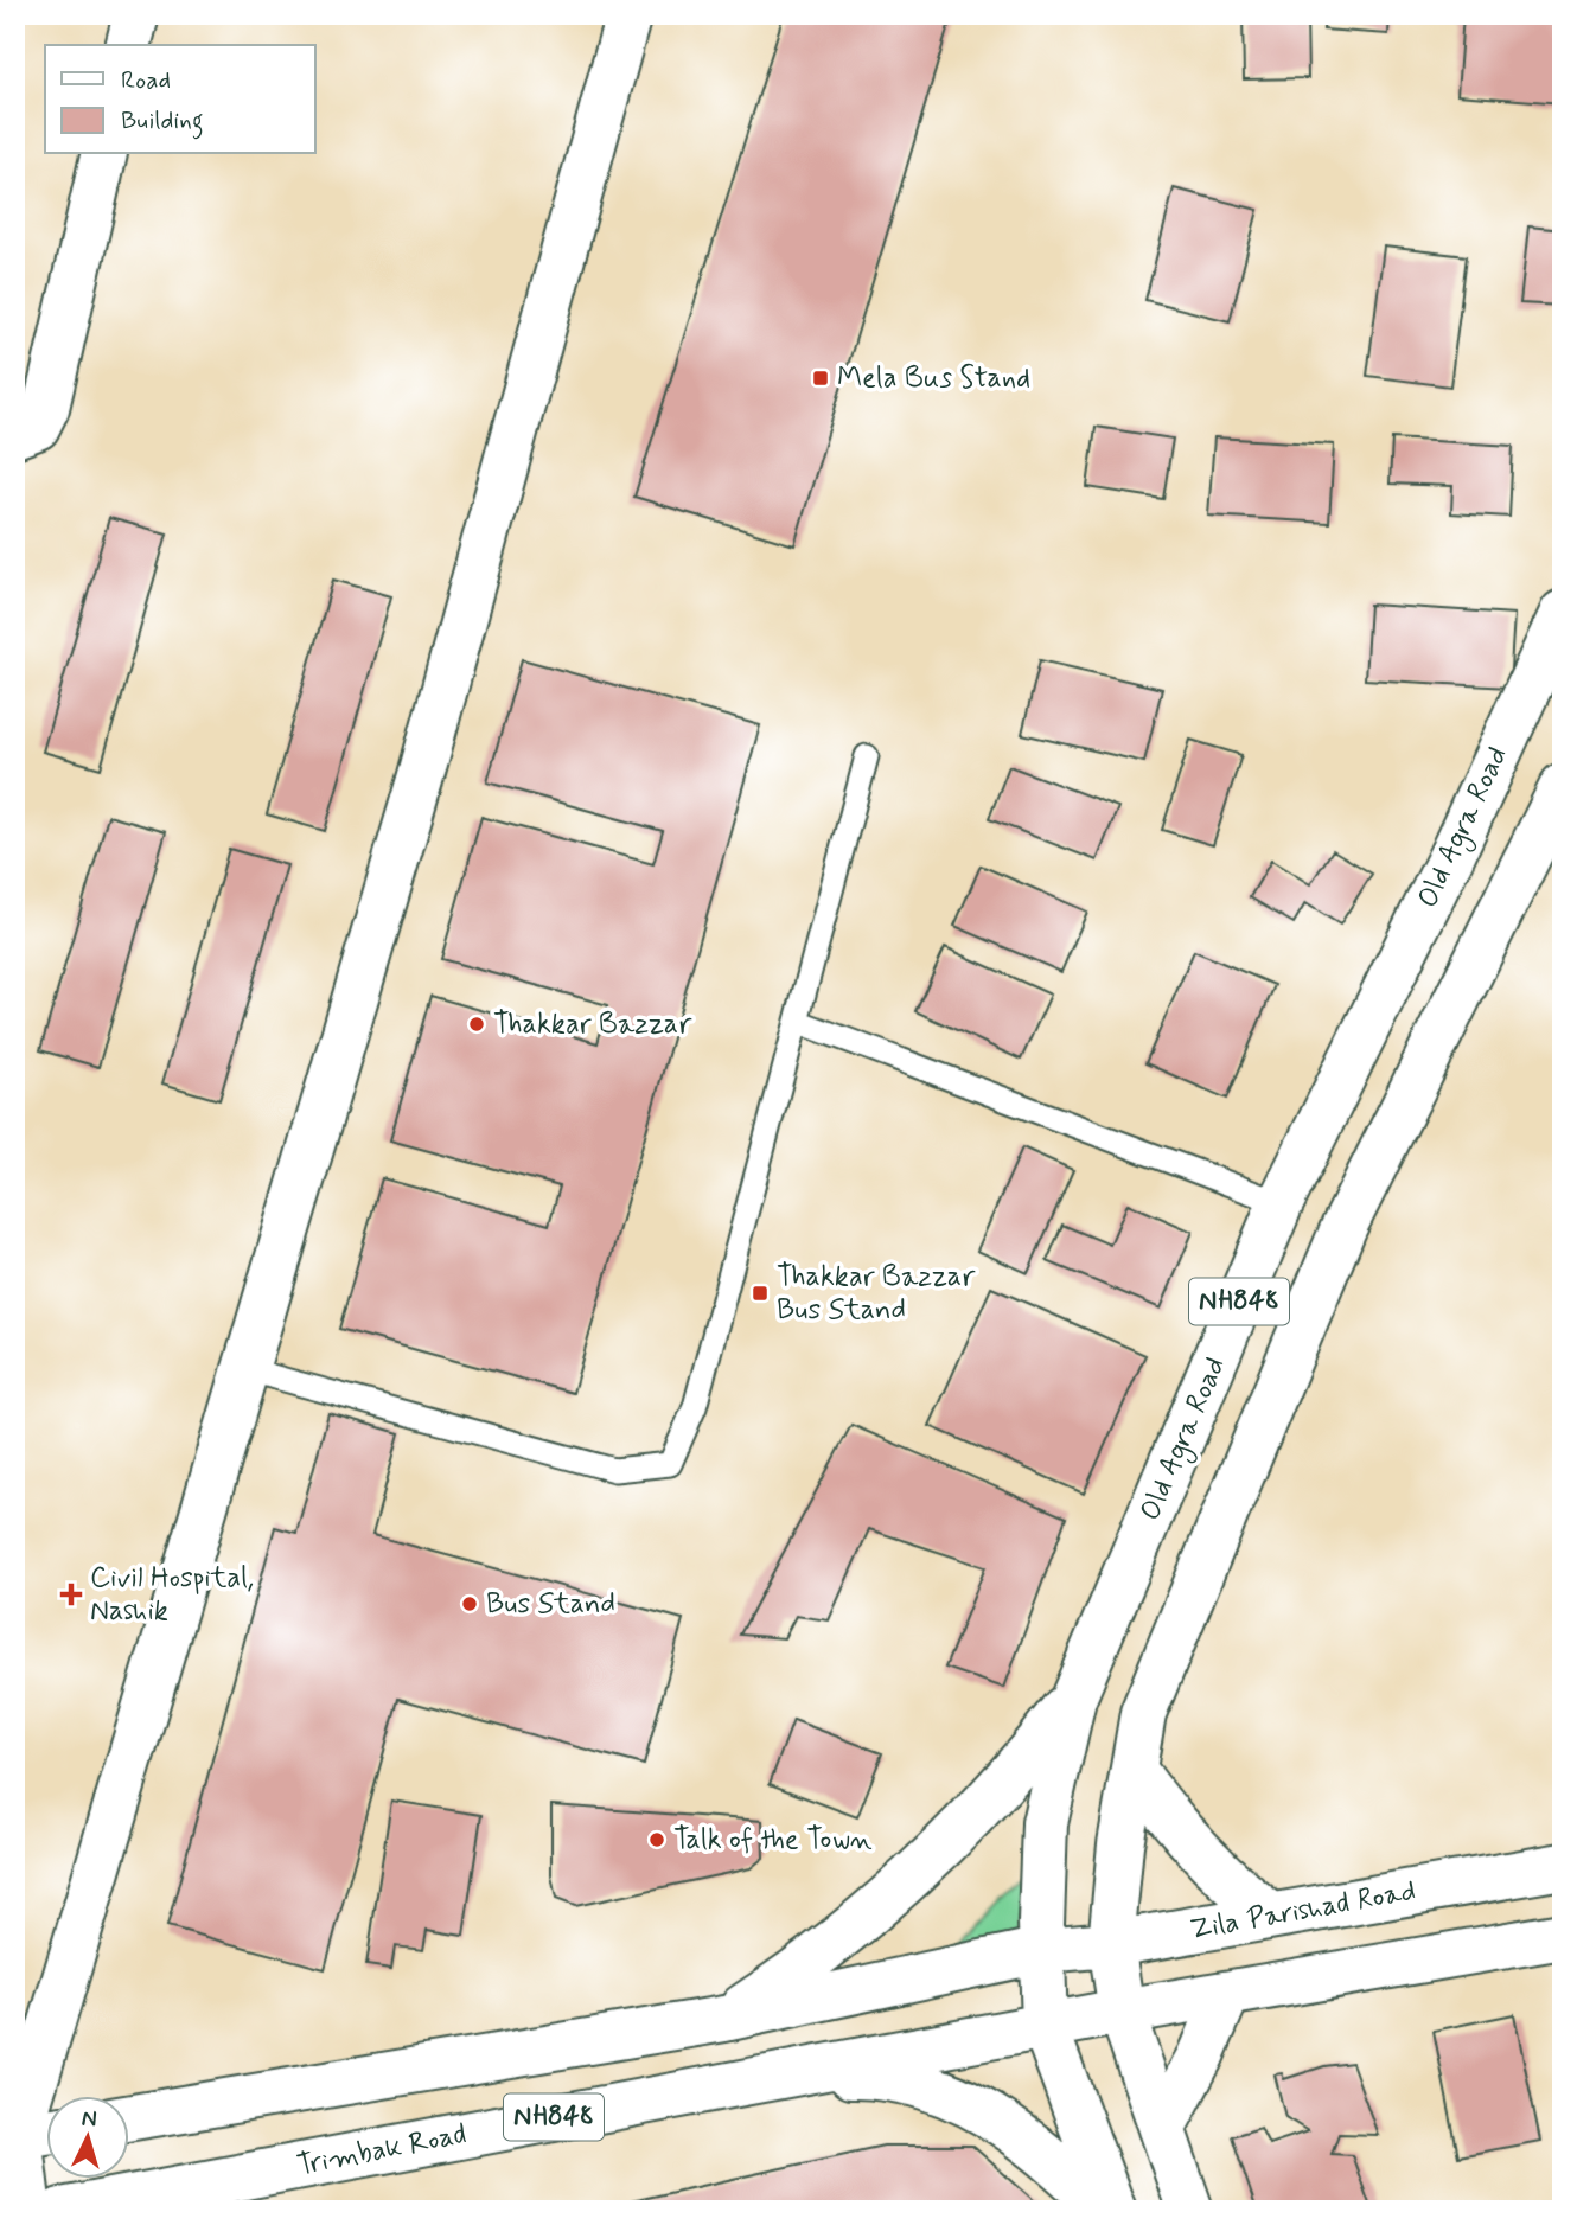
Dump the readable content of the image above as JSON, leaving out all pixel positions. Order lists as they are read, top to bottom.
{
  "streets": {
    "main road": [
      "Old Agra Road",
      "NH848",
      "Zila Parishad Road",
      "Trimbak Road"
    ]
  },
  "crossings": [
    ["Old Agra Road", "Zila Parishad Road"],
    ["Old Agra Road", "Trimbak Road"],
    ["NH848", "Zila Parishad Road"]
  ],
  "places": {
    "transit": ["Mela Bus Stand", "Thakkar Bazzar Bus Stand"],
    "other": ["Thakkar Bazzar", "Bus Stand", "Talk of the Town"],
    "health": ["Civil Hospital, Nashik"]
  },
  "legend": ["Road", "Building"],
  "north": "top"
}
